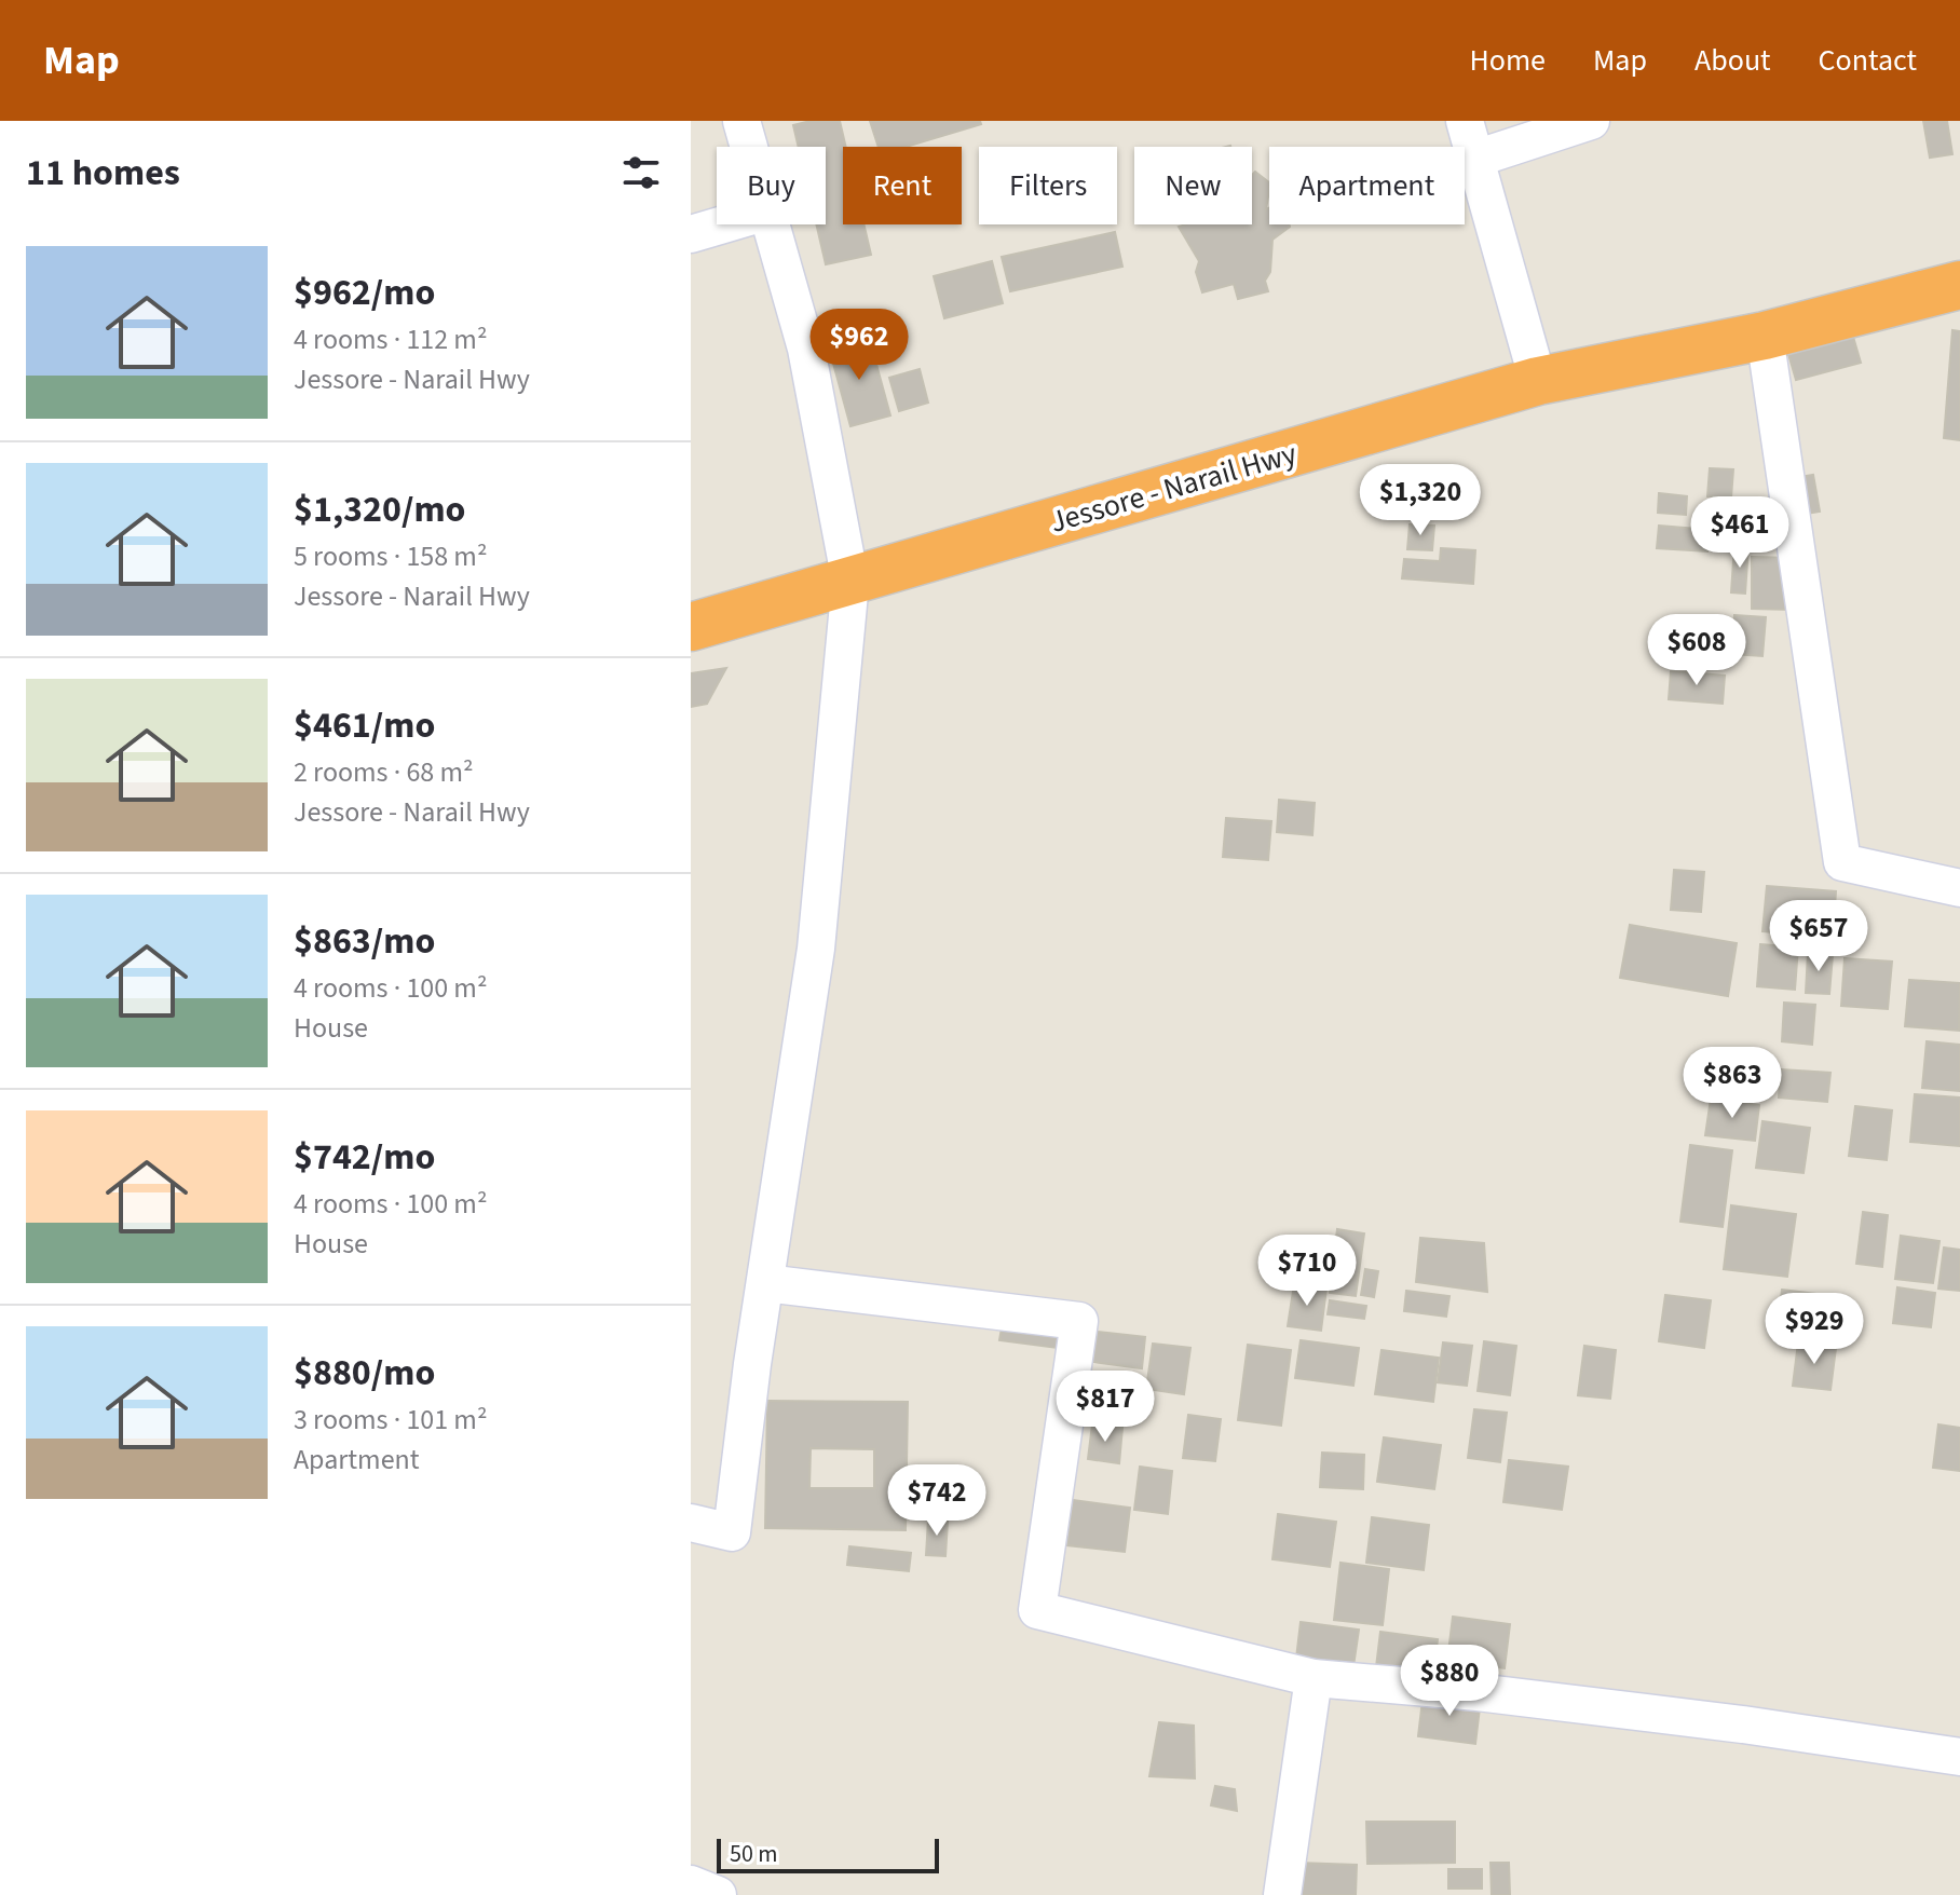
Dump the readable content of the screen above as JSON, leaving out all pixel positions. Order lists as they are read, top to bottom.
{
  "streets": {
    "highway": ["Jessore - Narail Hwy"]
  },
  "scale_bar": "50 m",
  "page": {
    "header": "Map",
    "nav": [
      "Home",
      "Map",
      "About",
      "Contact"
    ],
    "heading": "11 homes",
    "chip": [
      "Buy",
      "Rent",
      "Filters",
      "New",
      "Apartment"
    ],
    "list": [
      {
        "name": "$962/mo",
        "note": "4 rooms · 112 m² · Jessore - Narail Hwy"
      },
      {
        "name": "$1,320/mo",
        "note": "5 rooms · 158 m² · Jessore - Narail Hwy"
      },
      {
        "name": "$461/mo",
        "note": "2 rooms · 68 m² · Jessore - Narail Hwy"
      },
      {
        "name": "$863/mo",
        "note": "4 rooms · 100 m² · House"
      },
      {
        "name": "$742/mo",
        "note": "4 rooms · 100 m² · House"
      },
      {
        "name": "$880/mo",
        "note": "3 rooms · 101 m² · Apartment"
      }
    ],
    "price": [
      "$962",
      "$1,320",
      "$461",
      "$608",
      "$657",
      "$863",
      "$710",
      "$929",
      "$817",
      "$742",
      "$880"
    ],
    "scale": "50 m"
  }
}
